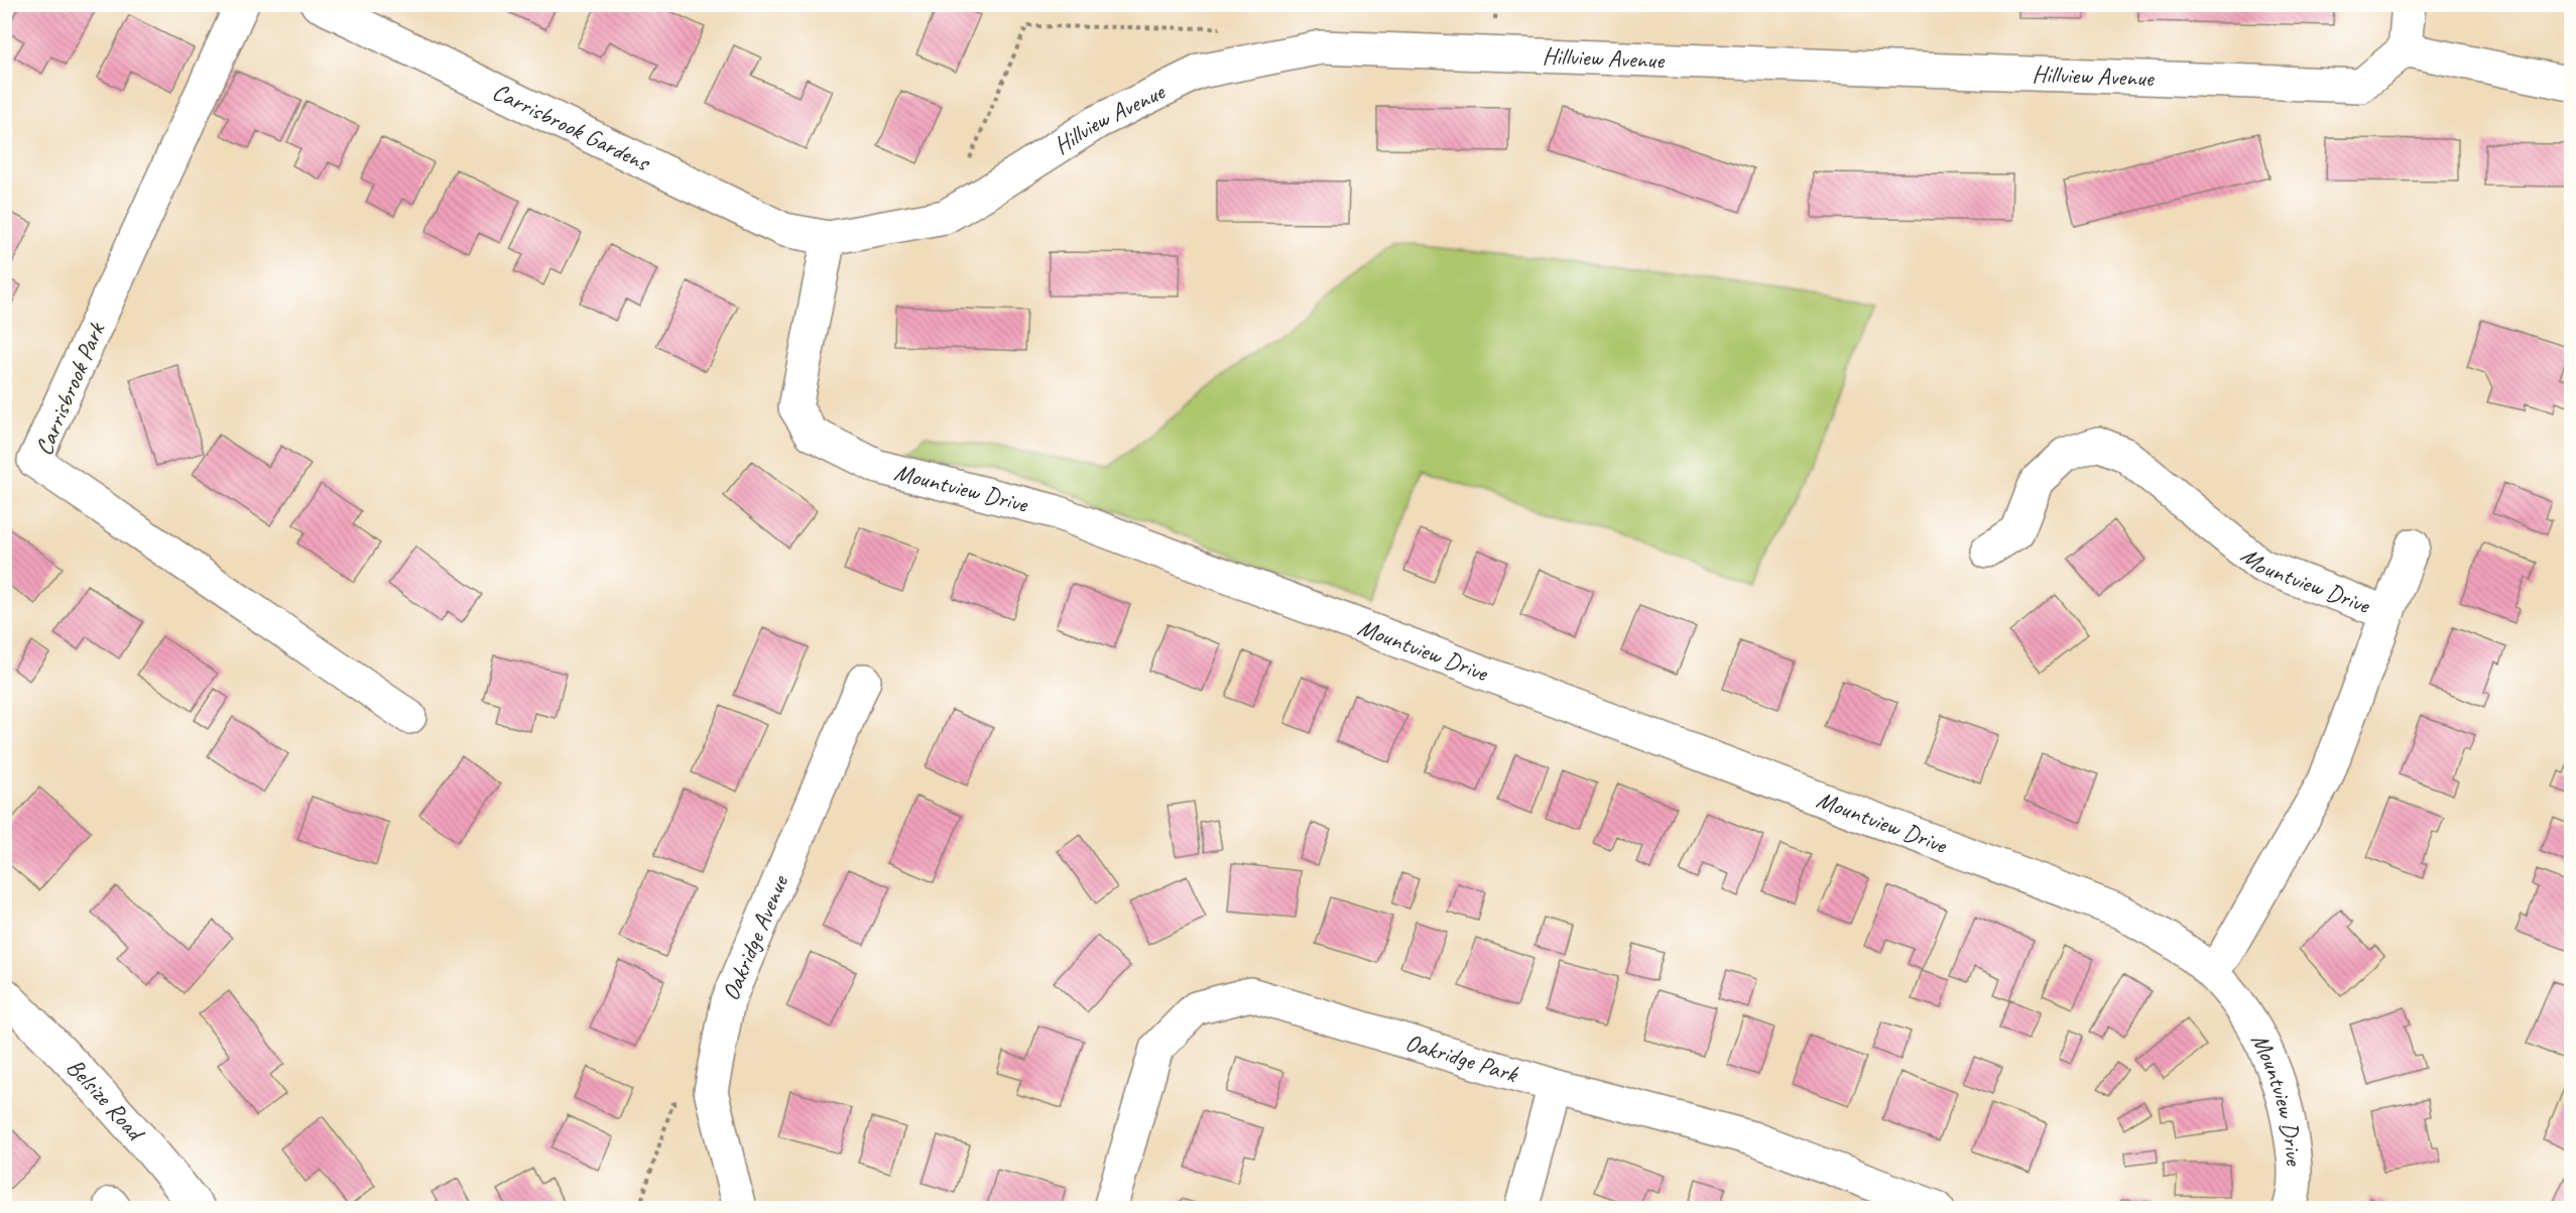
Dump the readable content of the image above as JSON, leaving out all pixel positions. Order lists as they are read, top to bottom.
{
  "streets": {
    "street": [
      "Hillview Avenue",
      "Carrisbrook Gardens",
      "Carrisbrook Park",
      "Mountview Drive",
      "Oakridge Avenue",
      "Oakridge Park",
      "Belsize Road"
    ]
  },
  "crossings": [
    ["Hillview Avenue", "Carrisbrook Gardens"],
    ["Hillview Avenue", "Mountview Drive"],
    ["Carrisbrook Gardens", "Mountview Drive"]
  ]
}
